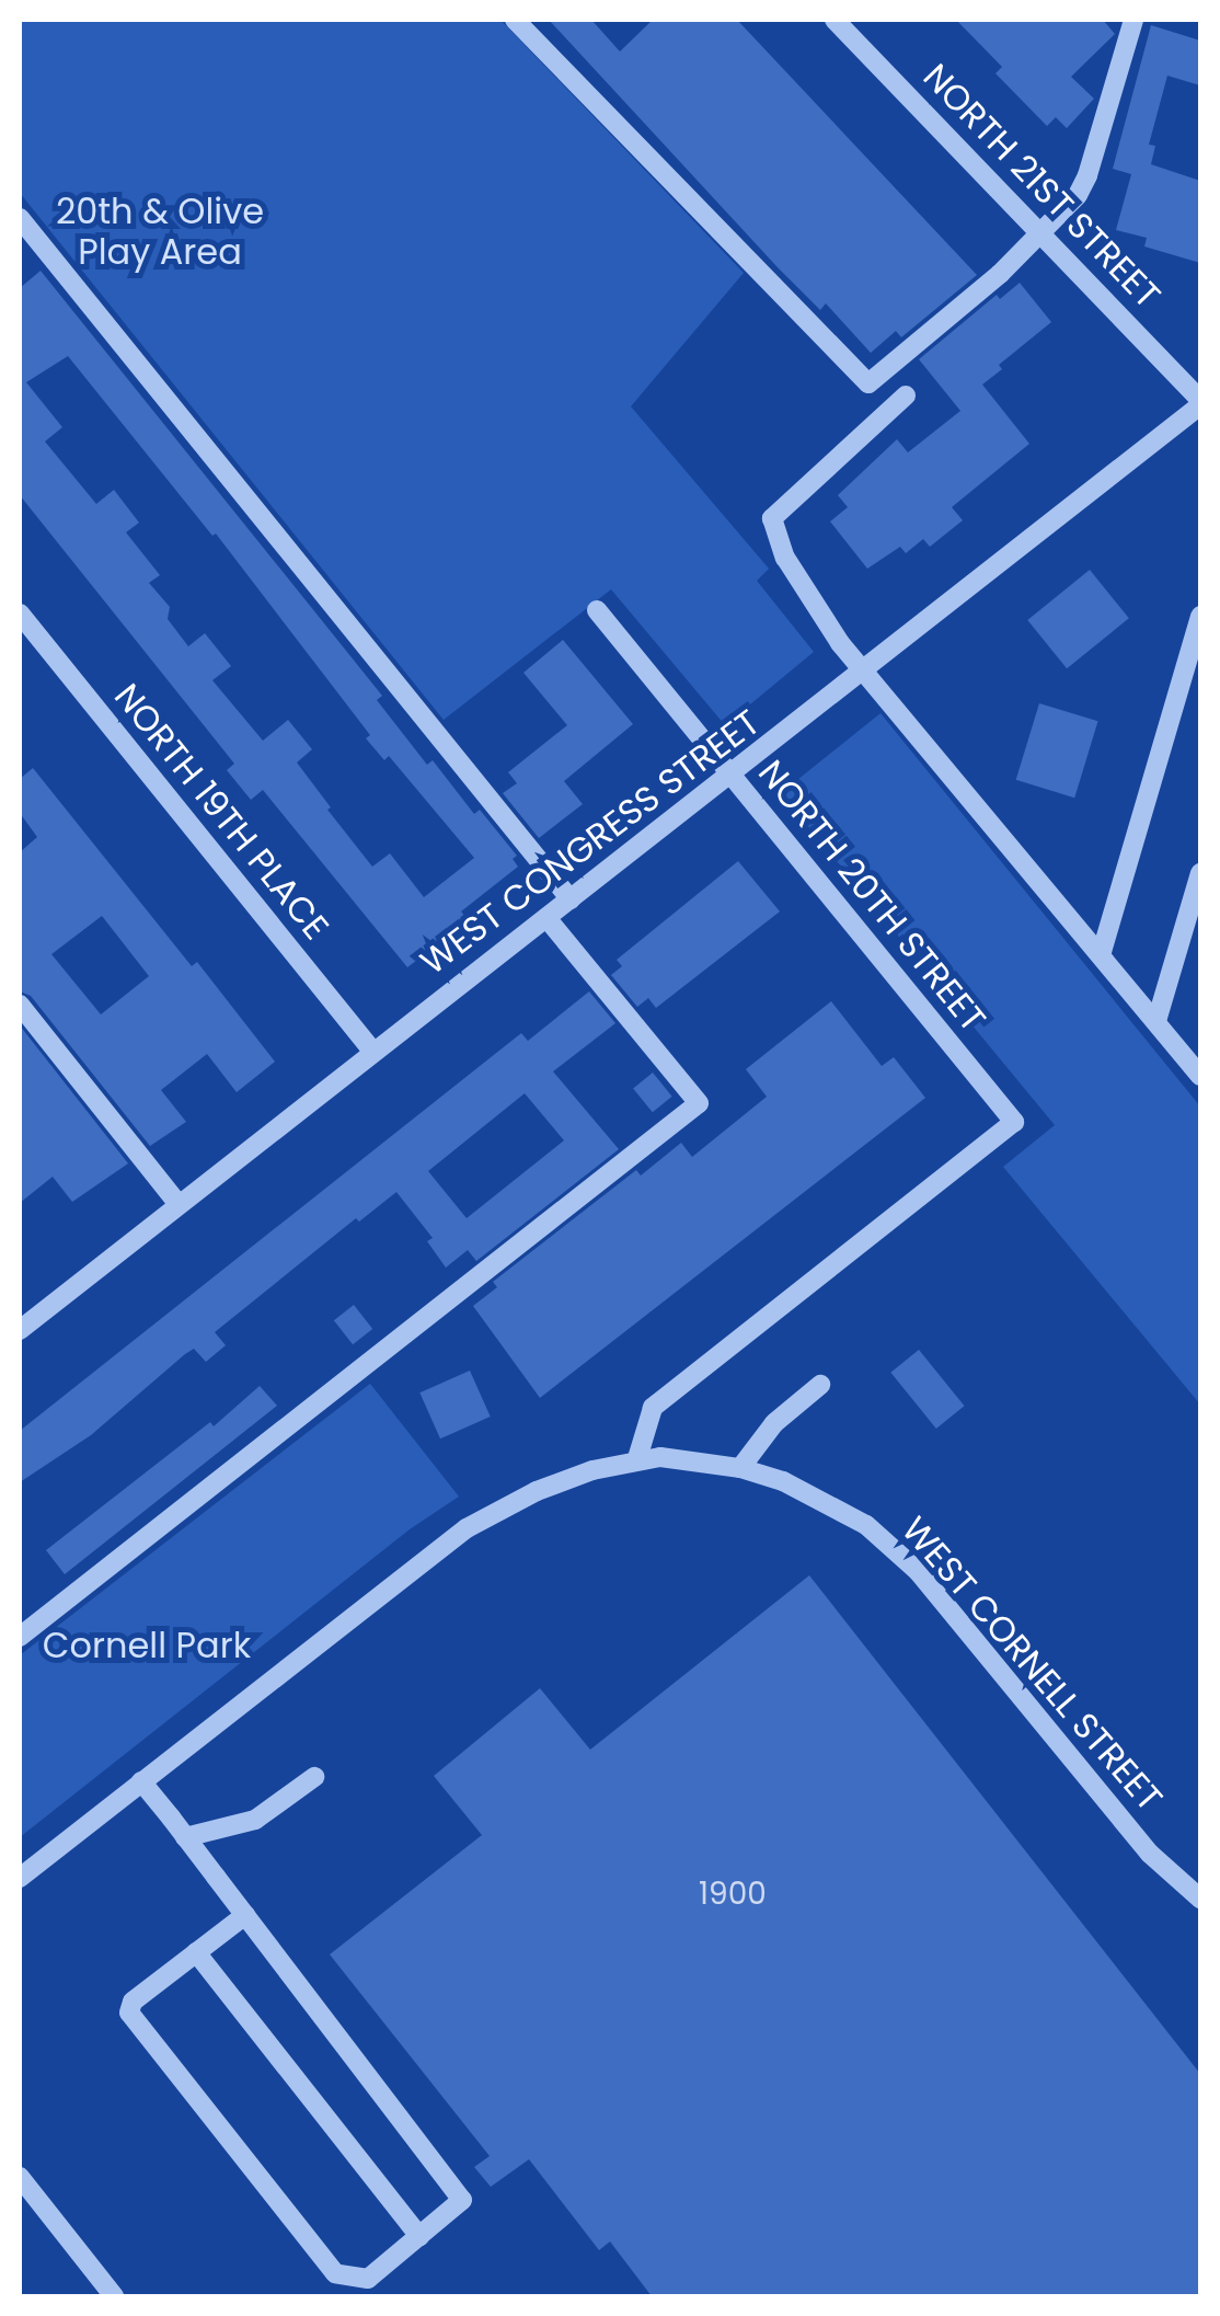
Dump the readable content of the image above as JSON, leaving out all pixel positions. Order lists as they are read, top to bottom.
{
  "streets": {
    "street": [
      "NORTH 21ST STREET",
      "NORTH 19TH PLACE",
      "WEST CONGRESS STREET",
      "NORTH 20TH STREET",
      "WEST CORNELL STREET"
    ]
  },
  "crossings": [
    ["NORTH 21ST STREET", "WEST CONGRESS STREET"],
    ["NORTH 19TH PLACE", "WEST CONGRESS STREET"],
    ["WEST CONGRESS STREET", "NORTH 20TH STREET"],
    ["NORTH 20TH STREET", "WEST CORNELL STREET"]
  ],
  "parks": ["20th & Olive Play Area", "Cornell Park"],
  "house_numbers": ["1900"]
}
